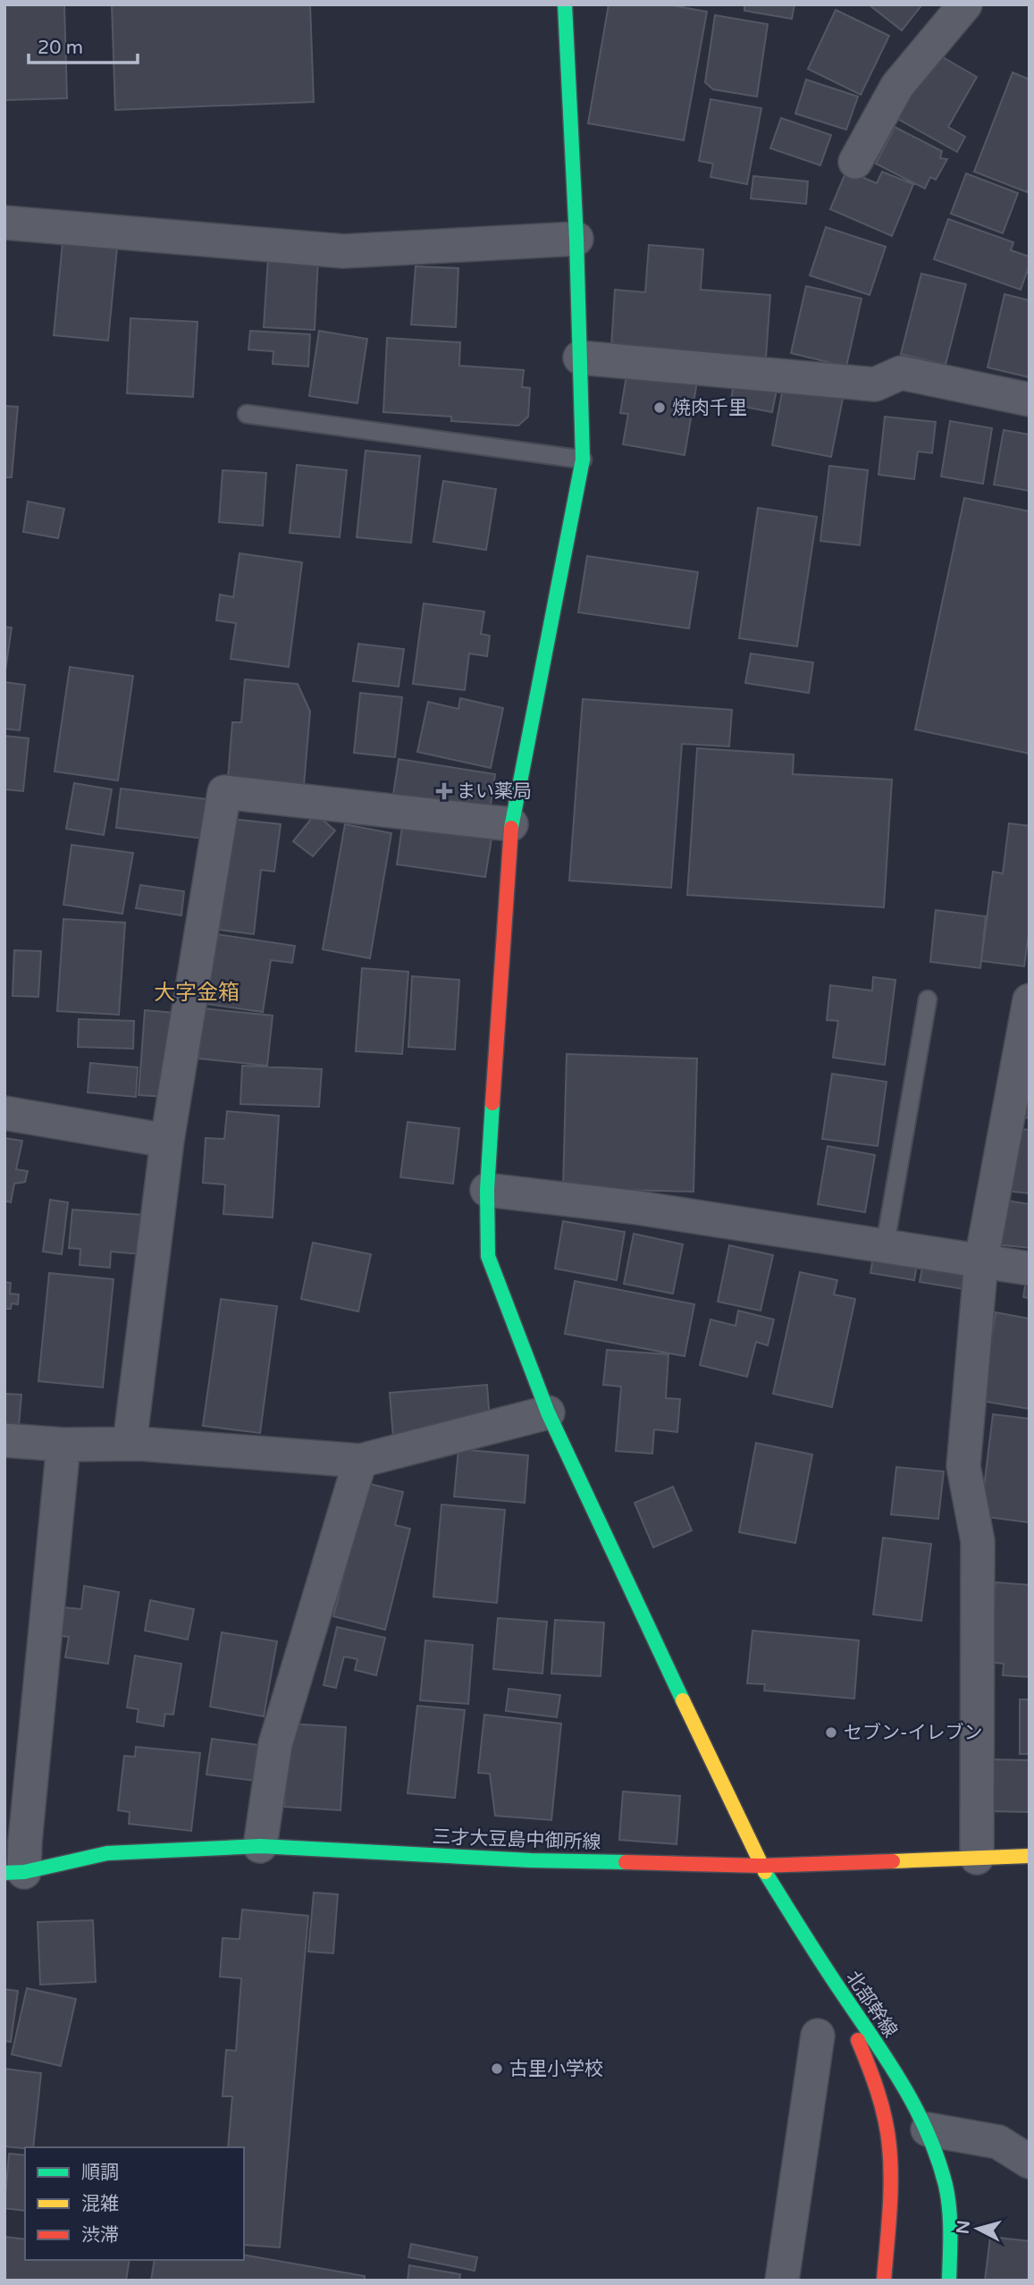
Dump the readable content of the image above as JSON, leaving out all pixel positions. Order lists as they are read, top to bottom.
{
  "streets": {
    "street": ["三才大豆島中御所線", "北部幹線"]
  },
  "districts": ["大字金箱"],
  "places": {
    "other": ["焼肉千里", "セブン-イレブン", "古里小学校"],
    "health": ["まい薬局"]
  },
  "legend": ["順調", "混雑", "渋滞"],
  "scale_bar": "20 m",
  "north": "left"
}
